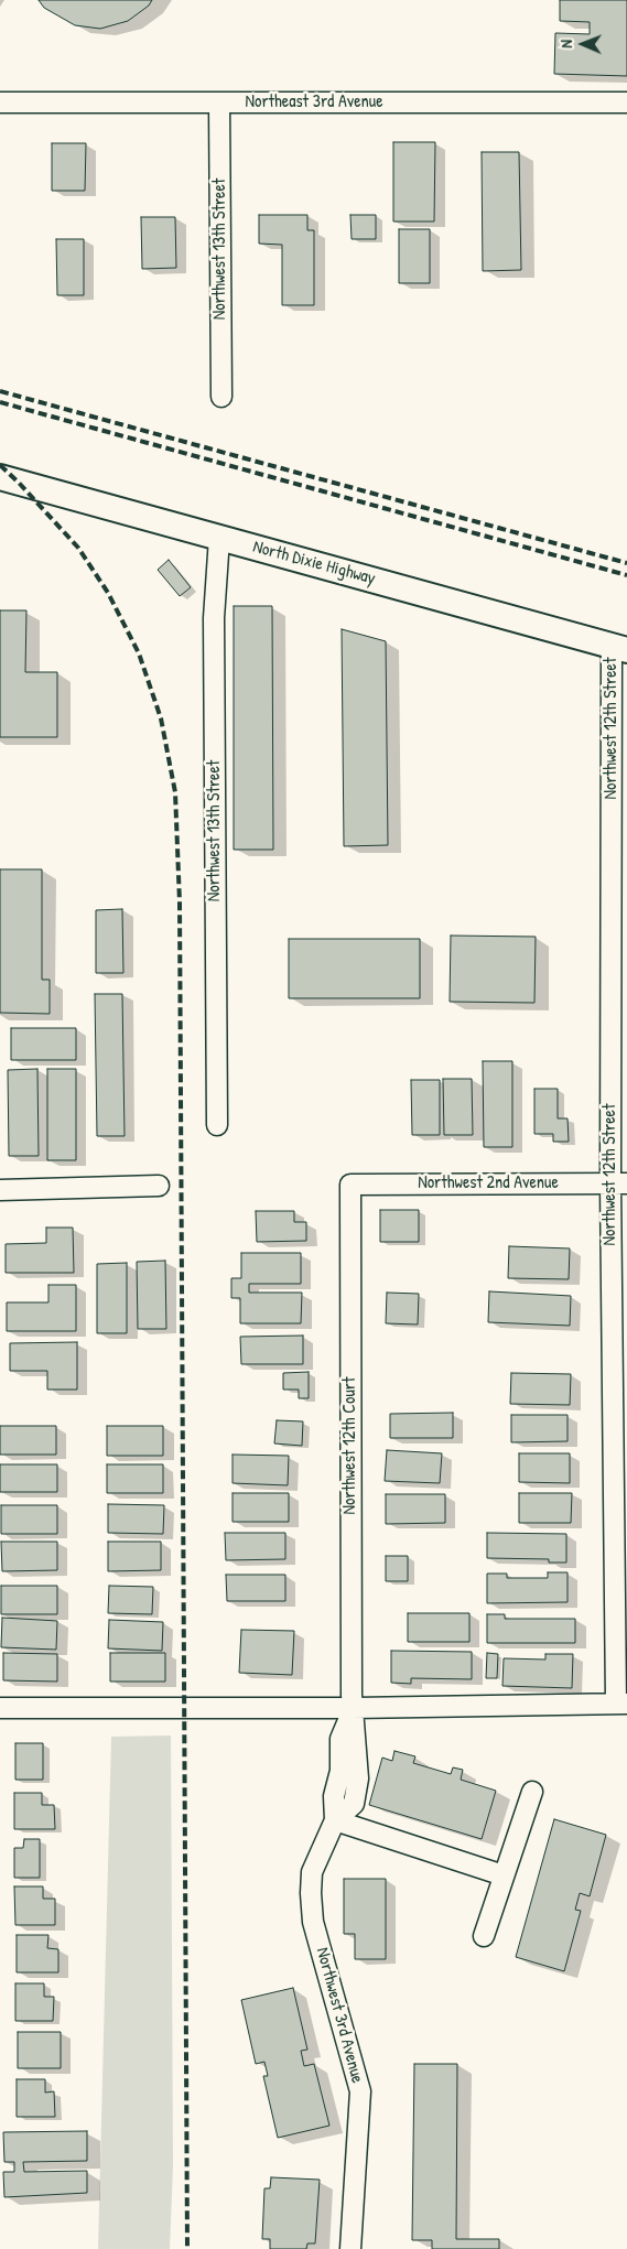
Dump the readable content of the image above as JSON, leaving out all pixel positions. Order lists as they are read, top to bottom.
{
  "streets": {
    "main road": ["North Dixie Highway"],
    "street": [
      "Northeast 3rd Avenue",
      "Northwest 13th Street",
      "Northwest 12th Street",
      "Northwest 2nd Avenue",
      "Northwest 12th Court",
      "Northwest 3rd Avenue"
    ]
  },
  "crossings": [
    ["Northeast 3rd Avenue", "Northwest 13th Street"],
    ["Northwest 13th Street", "North Dixie Highway"],
    ["North Dixie Highway", "Northwest 12th Street"],
    ["Northwest 12th Street", "Northwest 2nd Avenue"],
    ["Northwest 2nd Avenue", "Northwest 12th Court"],
    ["Northwest 12th Court", "Northwest 3rd Avenue"]
  ],
  "north": "left"
}
